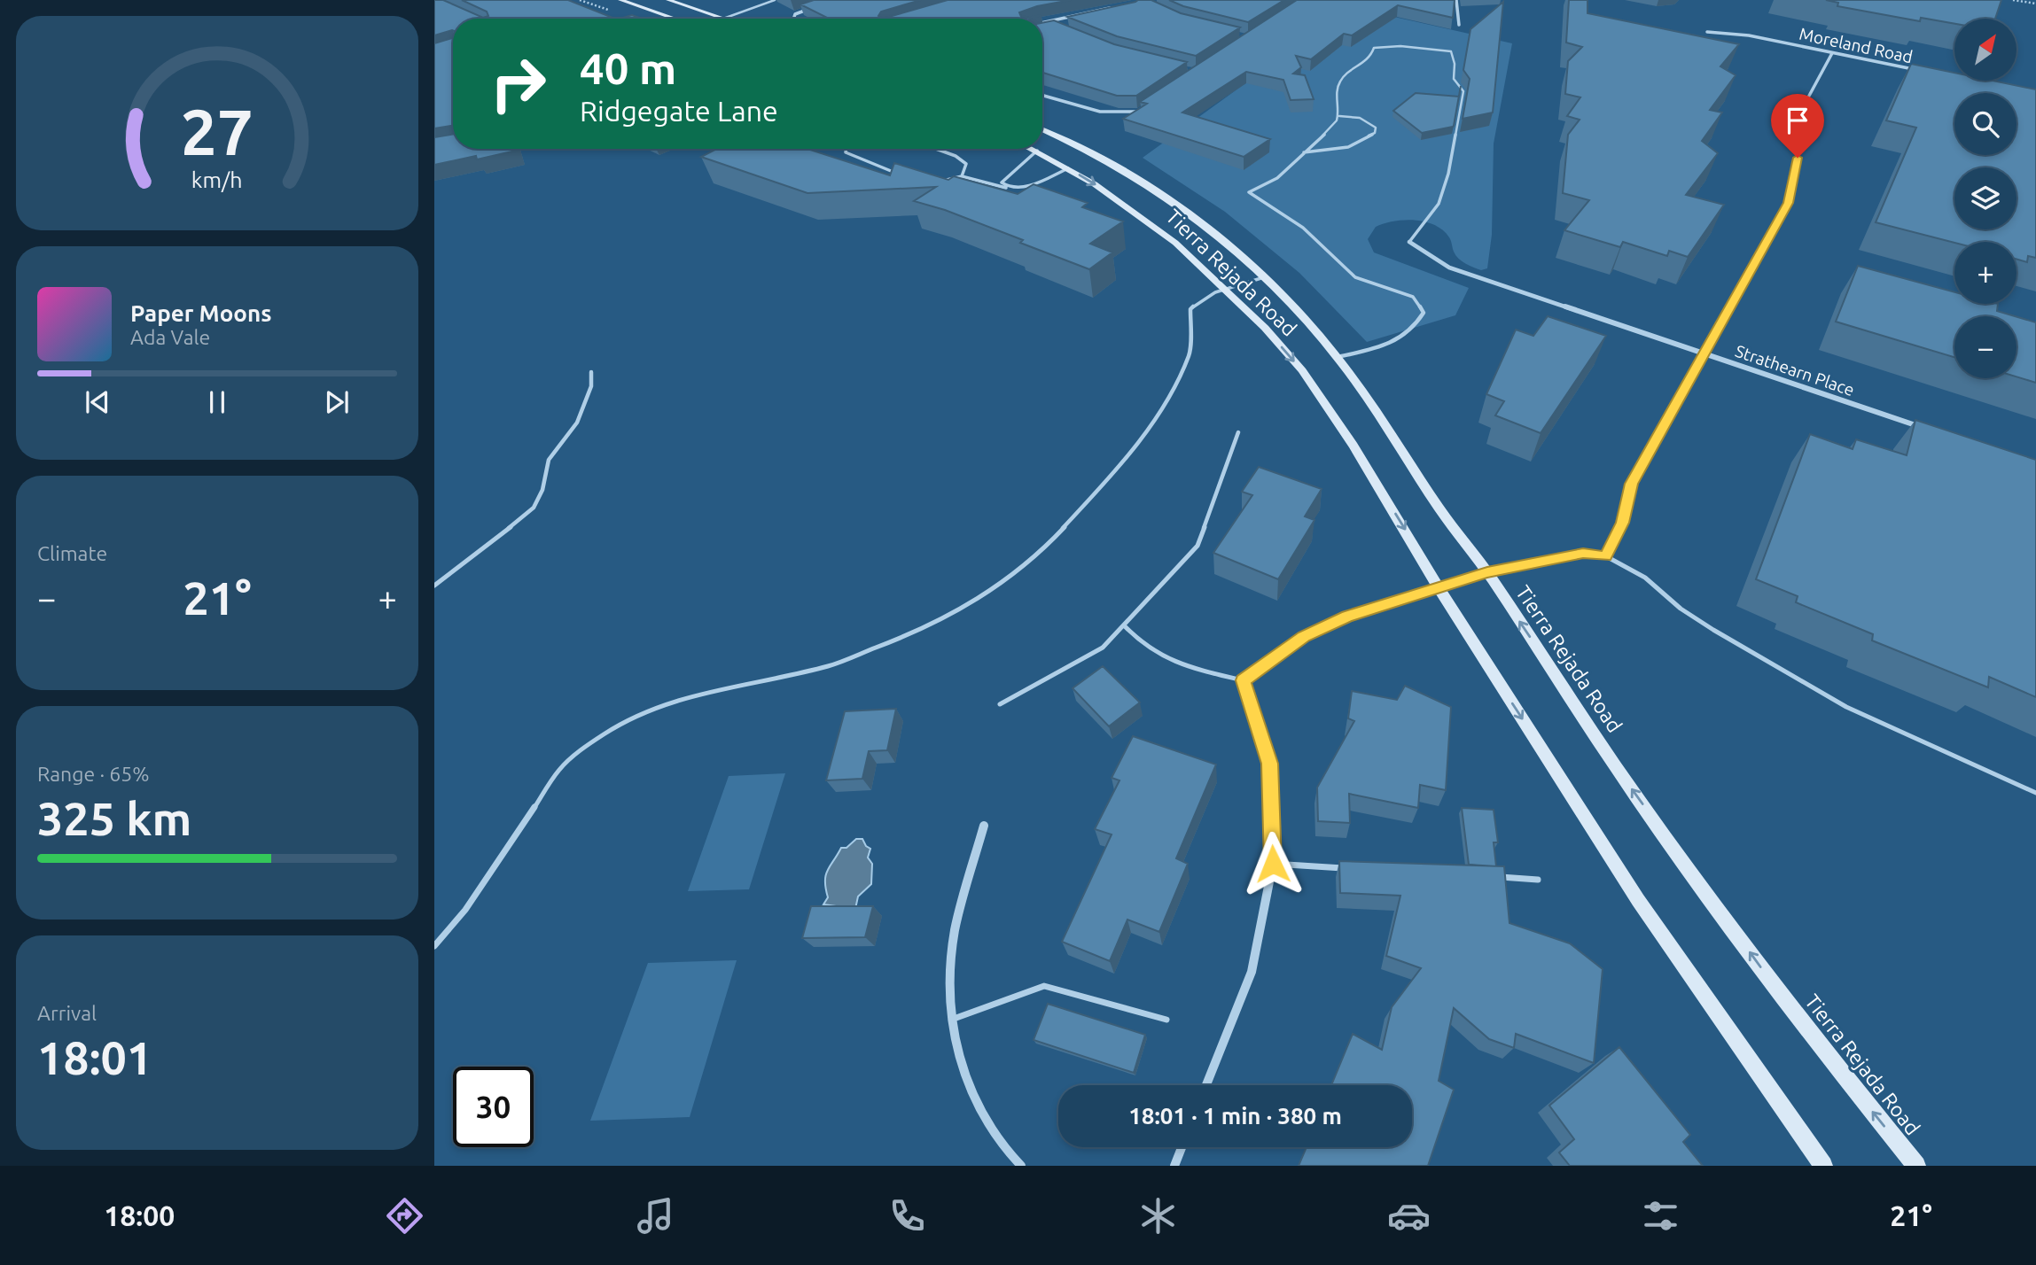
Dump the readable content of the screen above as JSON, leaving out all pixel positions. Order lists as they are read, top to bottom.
{
  "streets": {
    "main road": ["Tierra Rejada Road"],
    "street": ["Moreland Road", "Strathearn Place"]
  },
  "north": "top right",
  "page": {
    "map_buttons": ["+", "−"],
    "turn": ["40 m", "Ridgegate Lane"],
    "song": ["Paper Moons", "Ada Vale"],
    "tile": [
      "Climate",
      ["Range · 65%", "325 km"],
      ["Arrival", "18:01"]
    ],
    "heat": ["−", "21°", "+"],
    "limit": "30",
    "trip": "18:01 · 1 min · 380 m",
    "tabs": ["18:00", "21°"],
    "gauge": ["27", "km/h"]
  }
}
